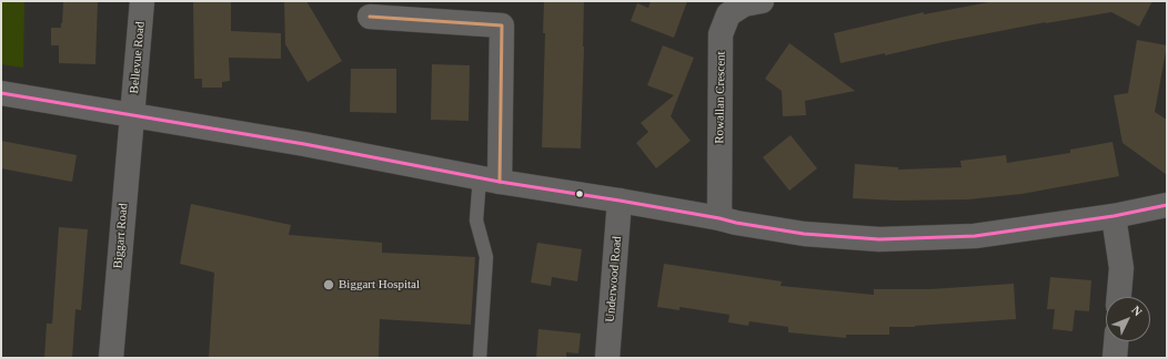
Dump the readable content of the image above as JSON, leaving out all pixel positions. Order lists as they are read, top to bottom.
{
  "streets": {
    "street": [
      "Bellevue Road",
      "Rowallan Crescent",
      "Biggart Road",
      "Underwood Road"
    ]
  },
  "crossings": [
    ["Bellevue Road", "Biggart Road"]
  ],
  "places": ["Biggart Hospital"],
  "north": "top right"
}
